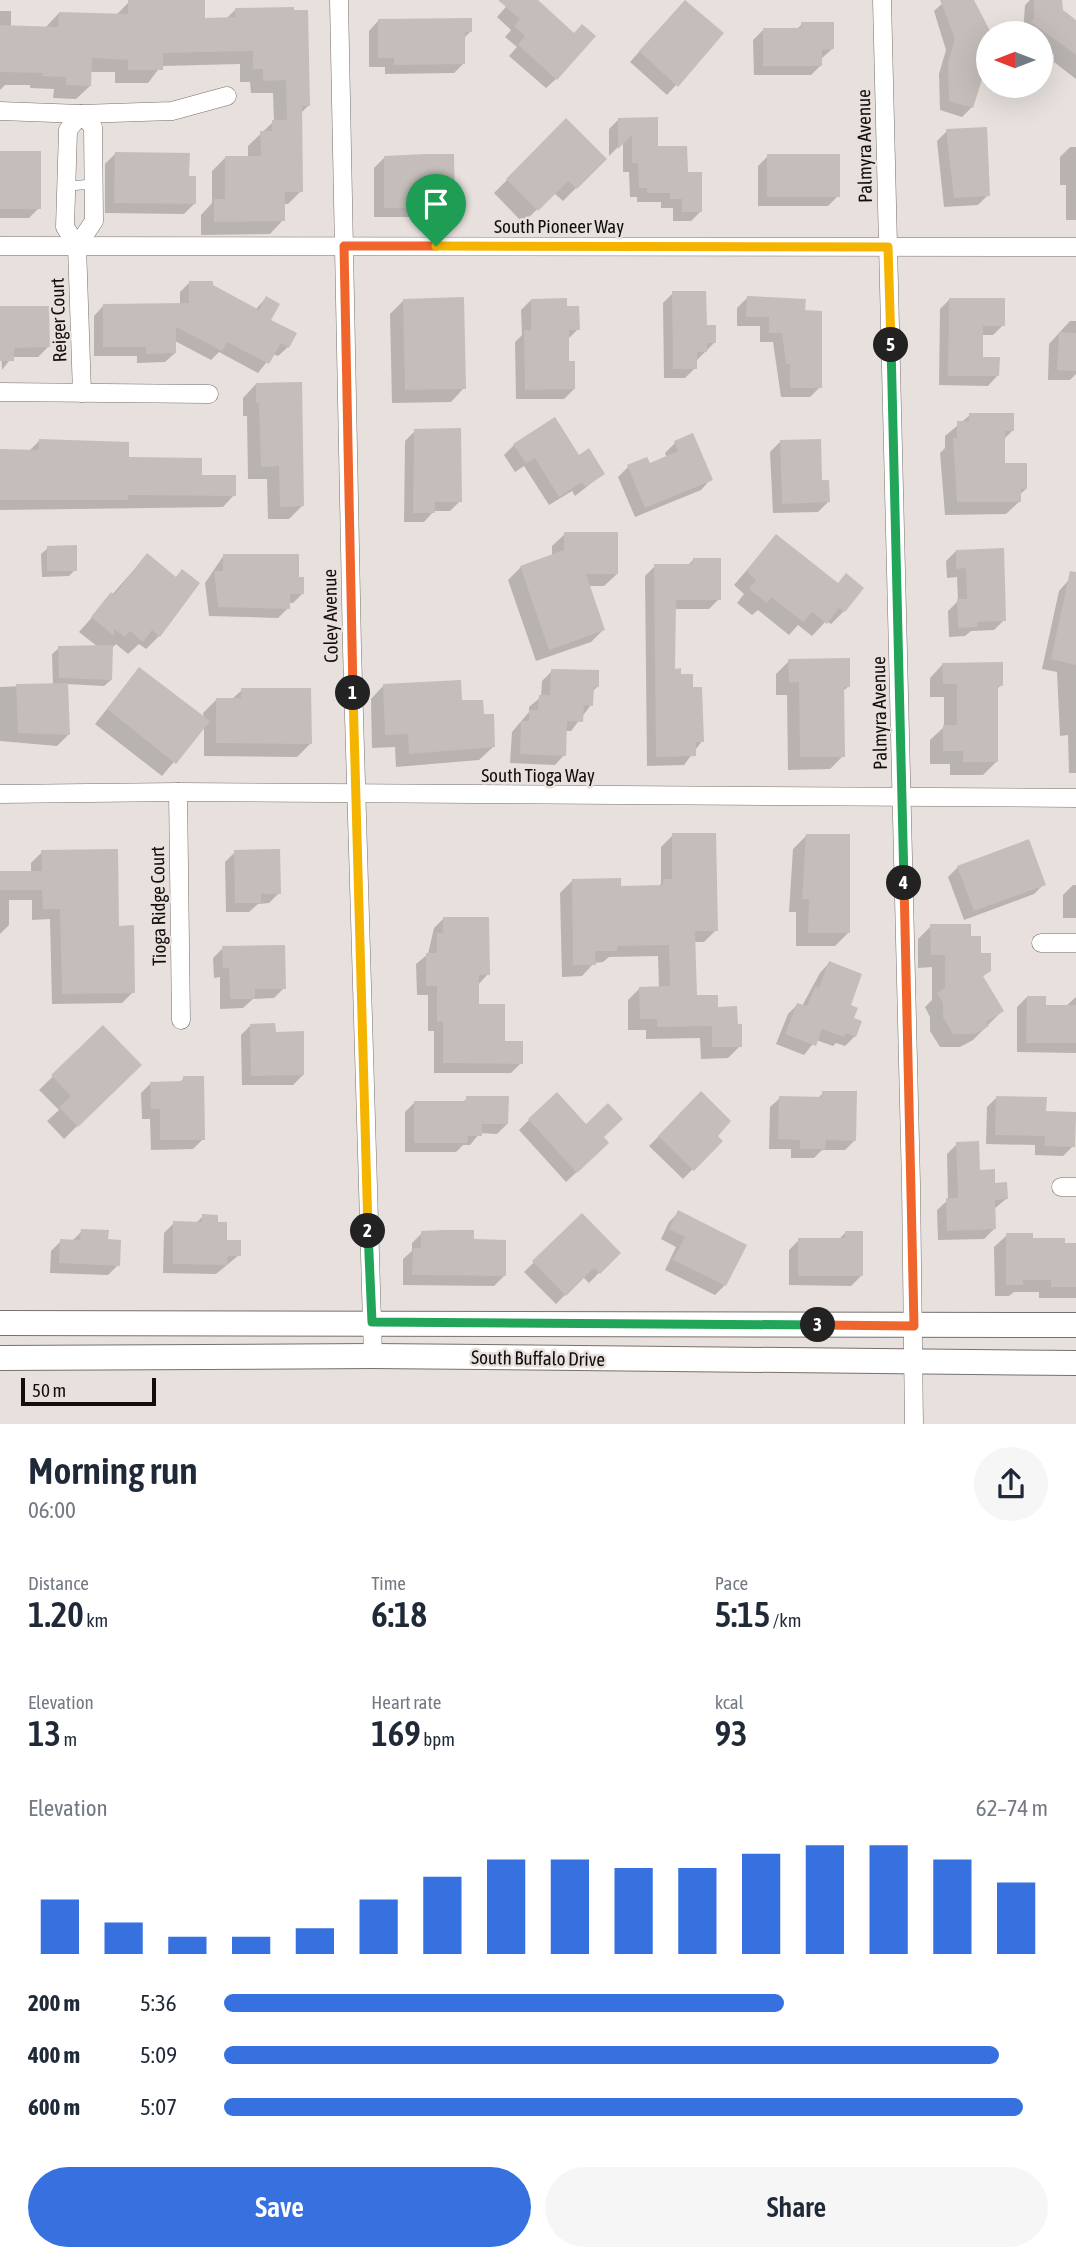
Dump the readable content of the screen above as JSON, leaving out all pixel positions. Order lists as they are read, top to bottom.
{
  "streets": {
    "main road": ["South Buffalo Drive"],
    "street": [
      "Palmyra Avenue",
      "South Pioneer Way",
      "Reiger Court",
      "Coley Avenue",
      "South Tioga Way",
      "Tioga Ridge Court"
    ]
  },
  "crossings": [
    ["Palmyra Avenue", "South Pioneer Way"],
    ["Palmyra Avenue", "South Tioga Way"],
    ["Palmyra Avenue", "South Buffalo Drive"],
    ["South Pioneer Way", "Reiger Court"],
    ["South Pioneer Way", "Coley Avenue"],
    ["Coley Avenue", "South Tioga Way"],
    ["Coley Avenue", "South Buffalo Drive"],
    ["South Tioga Way", "Tioga Ridge Court"]
  ],
  "scale_bar": "50 m",
  "north": "left",
  "page": {
    "pins": [
      "5",
      "1",
      "4",
      "2",
      "3"
    ],
    "scale": "50 m",
    "heading": ["Morning run", "06:00"],
    "stats": [
      ["Distance", "1.20 km"],
      ["Time", "6:18"],
      ["Pace", "5:15 /km"],
      ["Elevation", "13 m"],
      ["Heart rate", "169 bpm"],
      ["kcal", "93"]
    ],
    "chart": ["Elevation", "62–74 m"],
    "list": [
      {
        "name": "200 m",
        "note": "5:36"
      },
      {
        "name": "400 m",
        "note": "5:09"
      },
      {
        "name": "600 m",
        "note": "5:07"
      }
    ],
    "buttons": ["Save", "Share"]
  }
}
